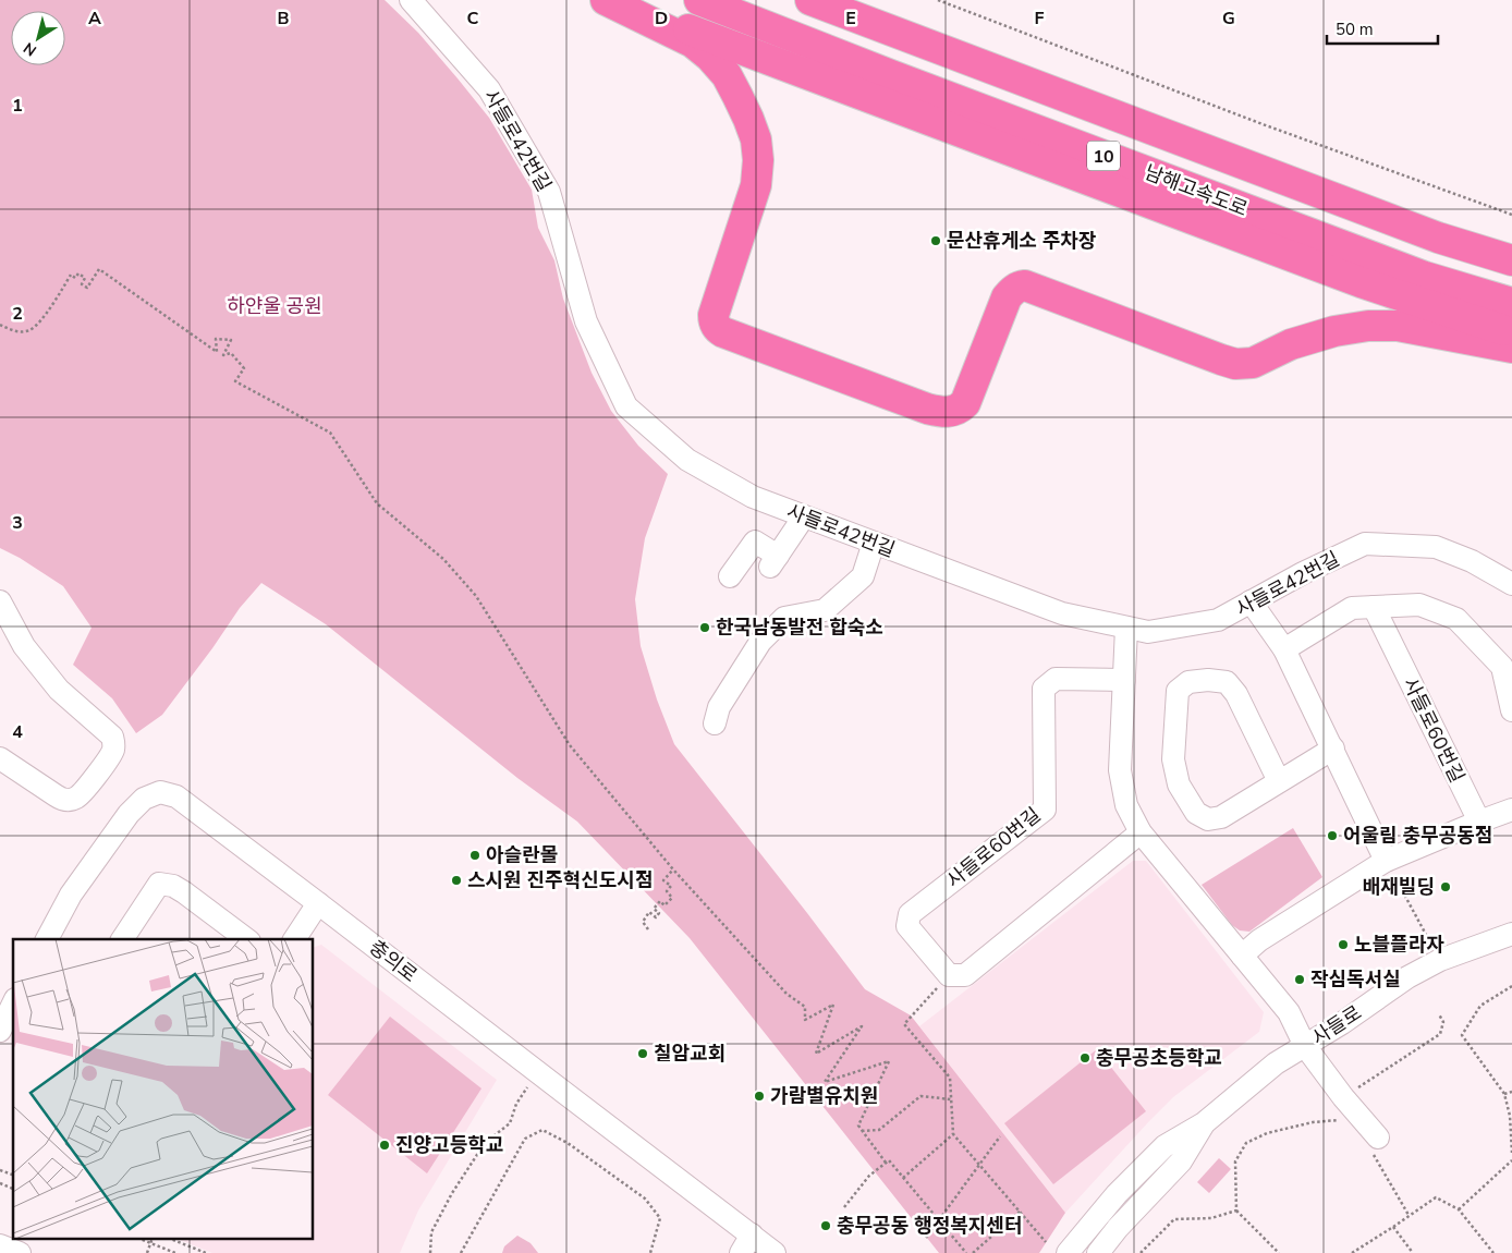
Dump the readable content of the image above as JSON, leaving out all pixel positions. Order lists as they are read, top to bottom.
{
  "streets": {
    "highway": ["10", "남해고속도로"],
    "street": [
      "사들로42번길",
      "사들로60번길",
      "충의로",
      "사들로"
    ]
  },
  "parks": ["하얀울 공원"],
  "places": [
    "문산휴게소 주차장",
    "한국남동발전 합숙소",
    "어울림 충무공동점",
    "아슬란몰",
    "스시원 진주혁신도시점",
    "배재빌딩",
    "노블플라자",
    "작심독서실",
    "칠암교회",
    "충무공초등학교",
    "가람별유치원",
    "진양고등학교",
    "충무공동 행정복지센터"
  ],
  "scale_bar": "50 m",
  "north": "bottom left",
  "grid": {
    "columns": [
      "A",
      "B",
      "C",
      "D",
      "E",
      "F",
      "G"
    ],
    "rows": [
      "1",
      "2",
      "3",
      "4"
    ]
  }
}
